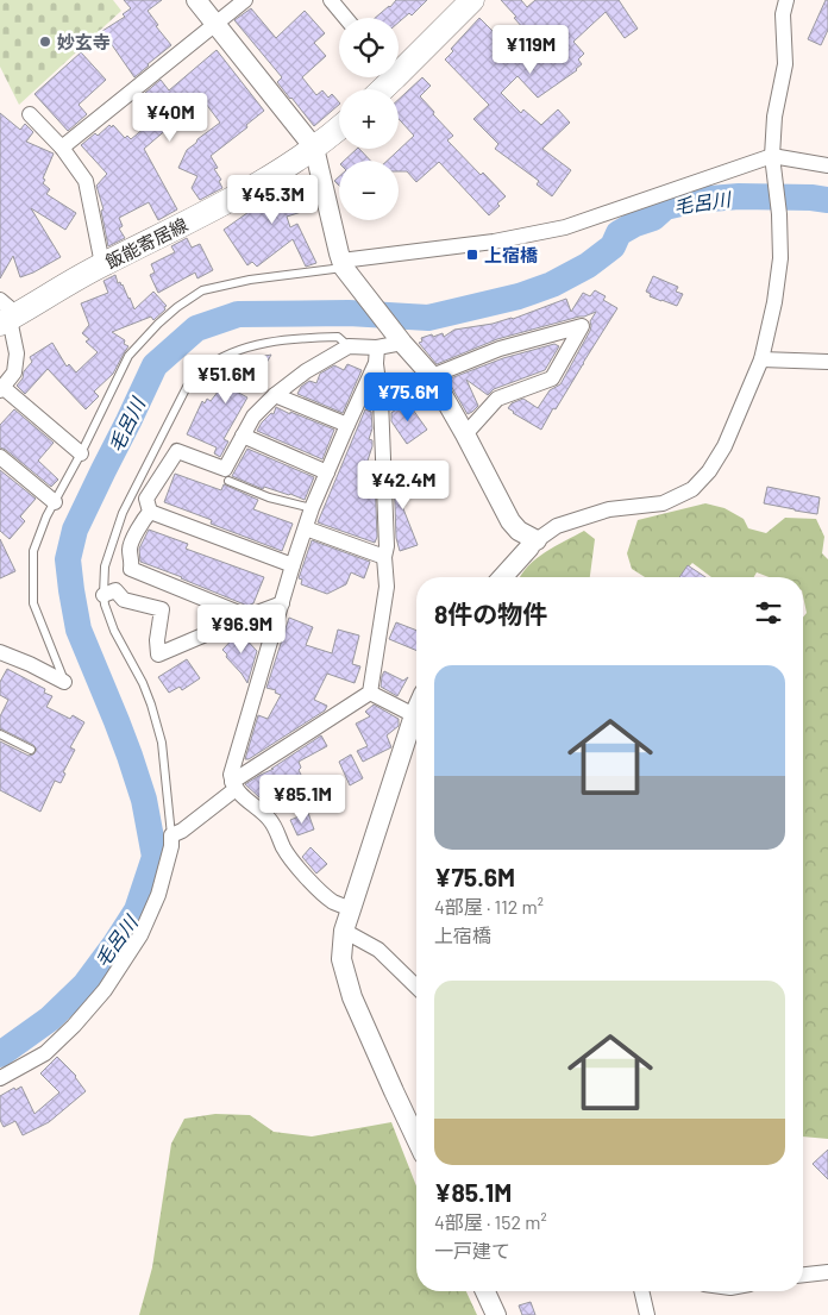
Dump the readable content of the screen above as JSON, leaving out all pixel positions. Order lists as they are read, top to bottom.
{
  "streets": {
    "main road": ["飯能寄居線"]
  },
  "water": ["毛呂川"],
  "places": {
    "other": ["妙玄寺"],
    "transit": ["上宿橋"]
  },
  "page": {
    "map_buttons": ["+", "−"],
    "price": [
      "¥119M",
      "¥40M",
      "¥45.3M",
      "¥51.6M",
      "¥75.6M",
      "¥42.4M",
      "¥96.9M",
      "¥85.1M"
    ],
    "heading": "8件の物件",
    "list": [
      {
        "name": "¥75.6M",
        "note": "4部屋 · 112 m² · 上宿橋"
      },
      {
        "name": "¥85.1M",
        "note": "4部屋 · 152 m² · 一戸建て"
      }
    ]
  }
}
